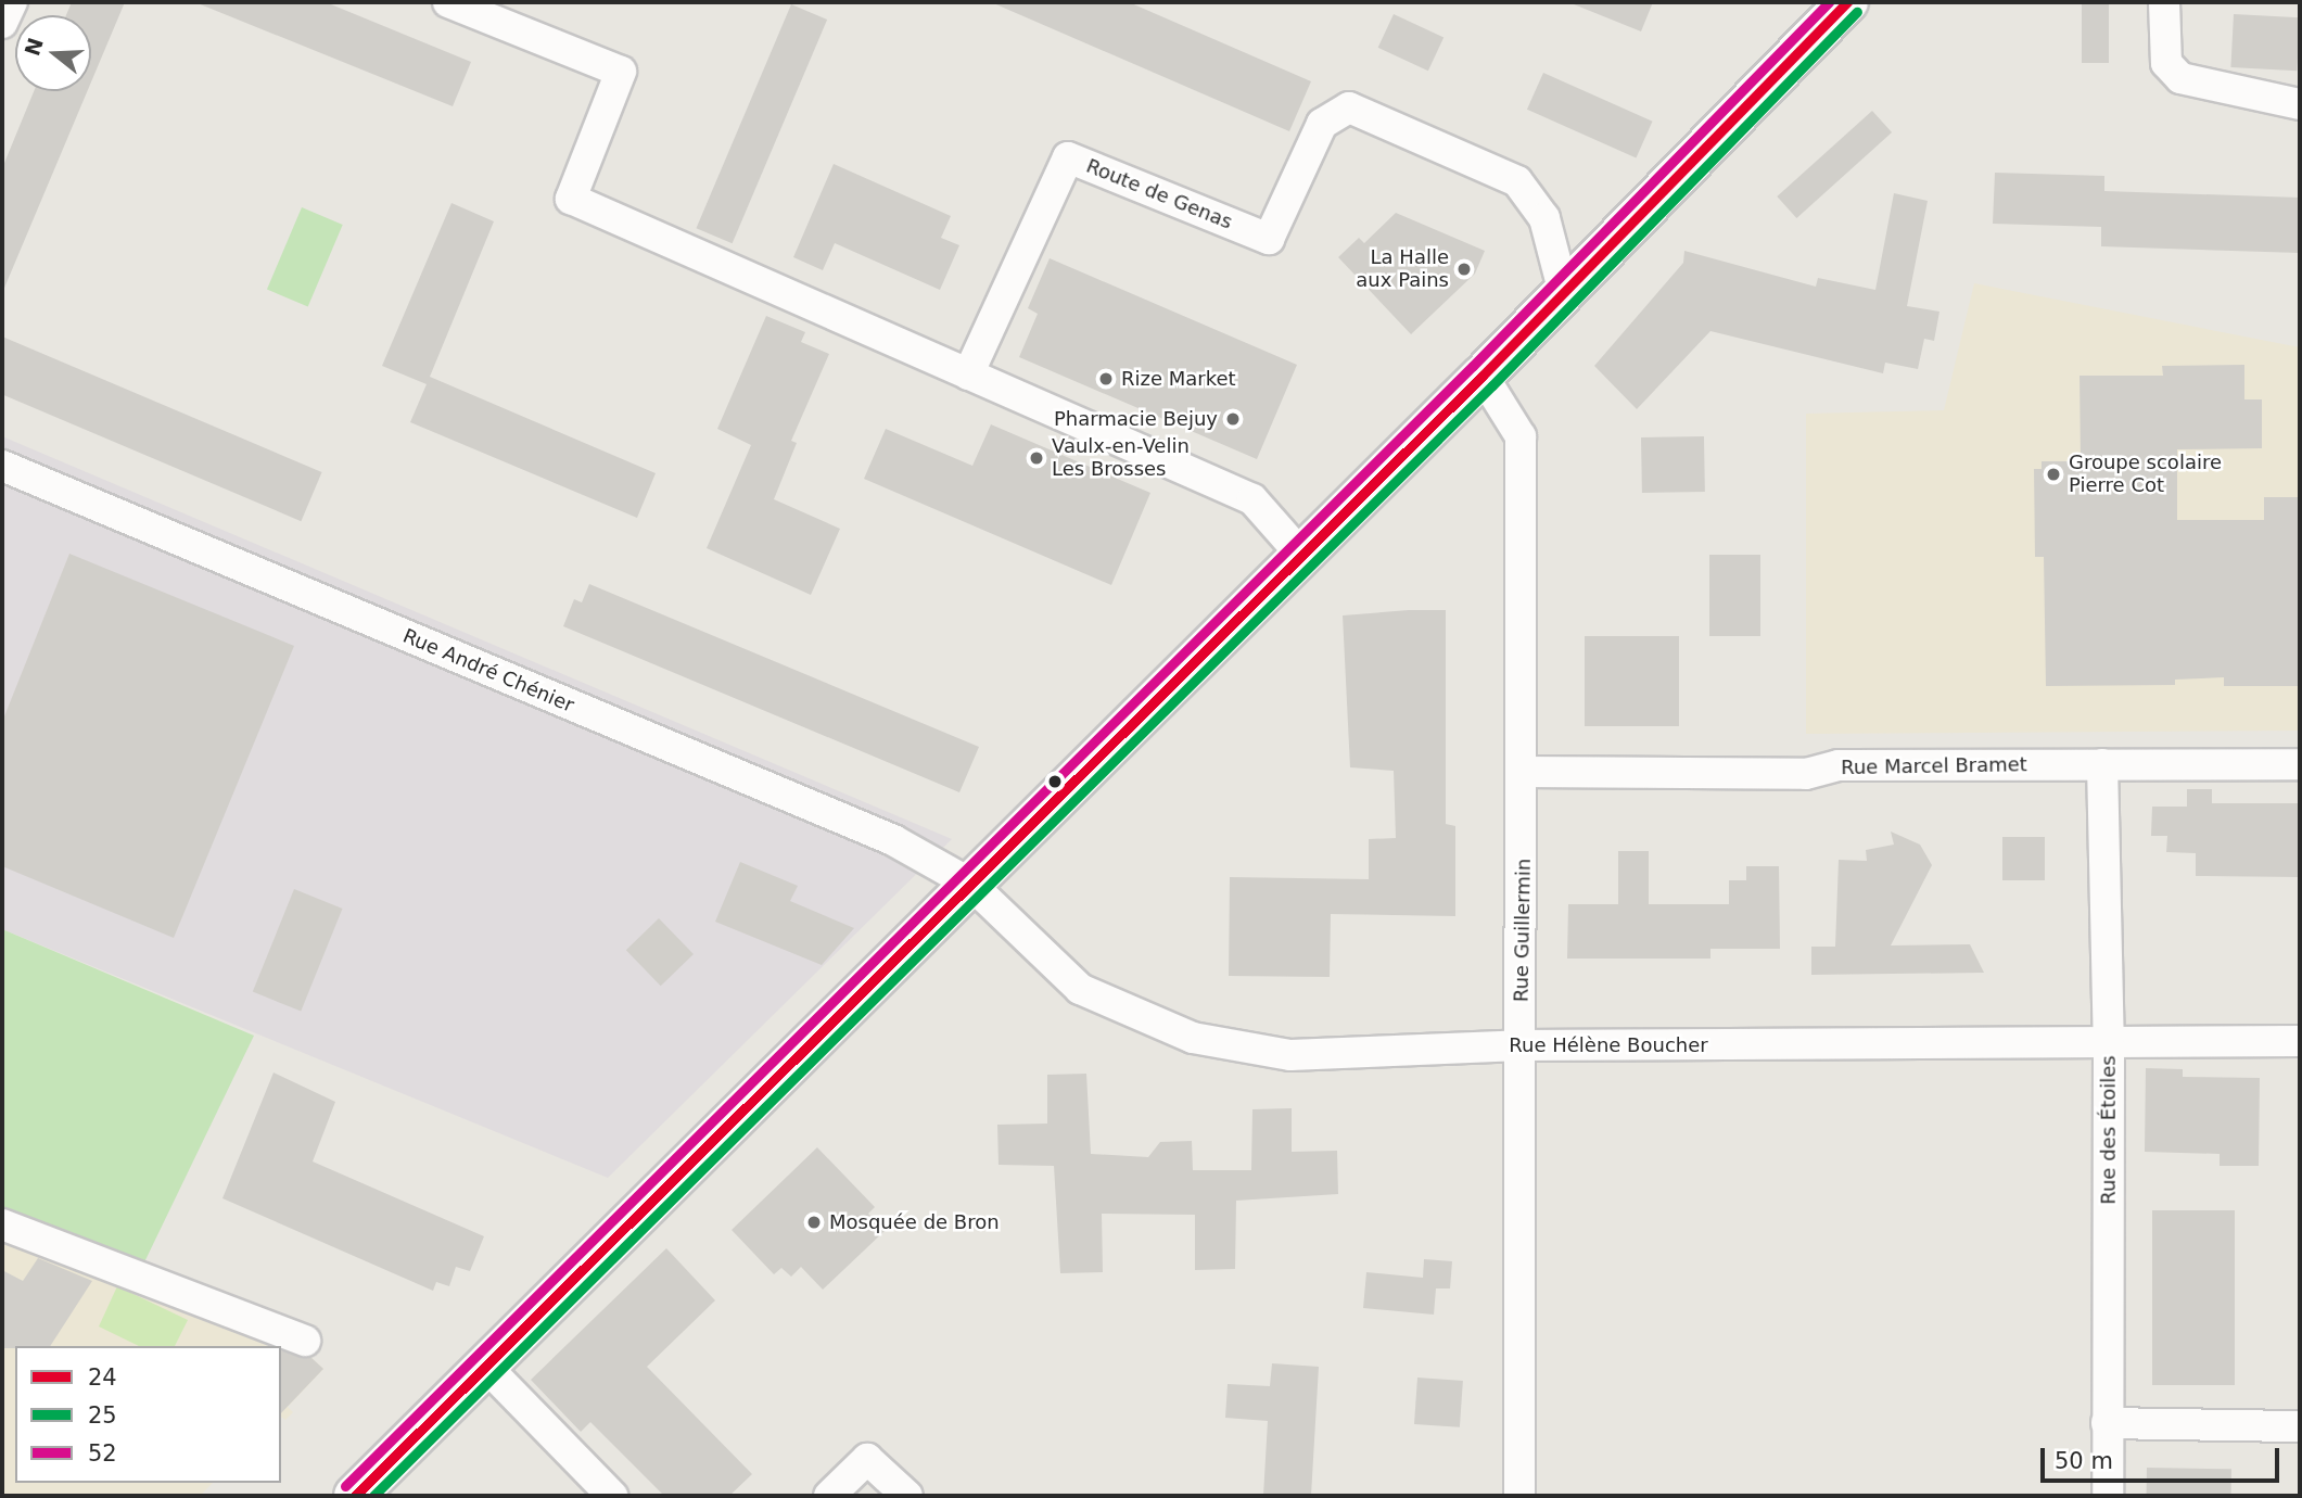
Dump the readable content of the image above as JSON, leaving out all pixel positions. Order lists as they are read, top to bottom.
{
  "streets": {
    "street": [
      "Route de Genas",
      "Rue André Chénier",
      "Rue Marcel Bramet",
      "Rue Guillermin",
      "Rue Hélène Boucher",
      "Rue des Étoiles"
    ]
  },
  "crossings": [
    ["Rue André Chénier", "Rue Hélène Boucher"],
    ["Rue Marcel Bramet", "Rue Guillermin"],
    ["Rue Marcel Bramet", "Rue des Étoiles"],
    ["Rue Guillermin", "Rue Hélène Boucher"],
    ["Rue Hélène Boucher", "Rue des Étoiles"]
  ],
  "places": [
    "La Halle aux Pains",
    "Rize Market",
    "Pharmacie Bejuy",
    "Vaulx-en-Velin Les Brosses",
    "Groupe scolaire Pierre Cot",
    "Mosquée de Bron"
  ],
  "lines": ["transit line 24", "transit line 52", "transit line 25"],
  "legend": ["24", "25", "52"],
  "scale_bar": "50 m",
  "north": "left"
}
